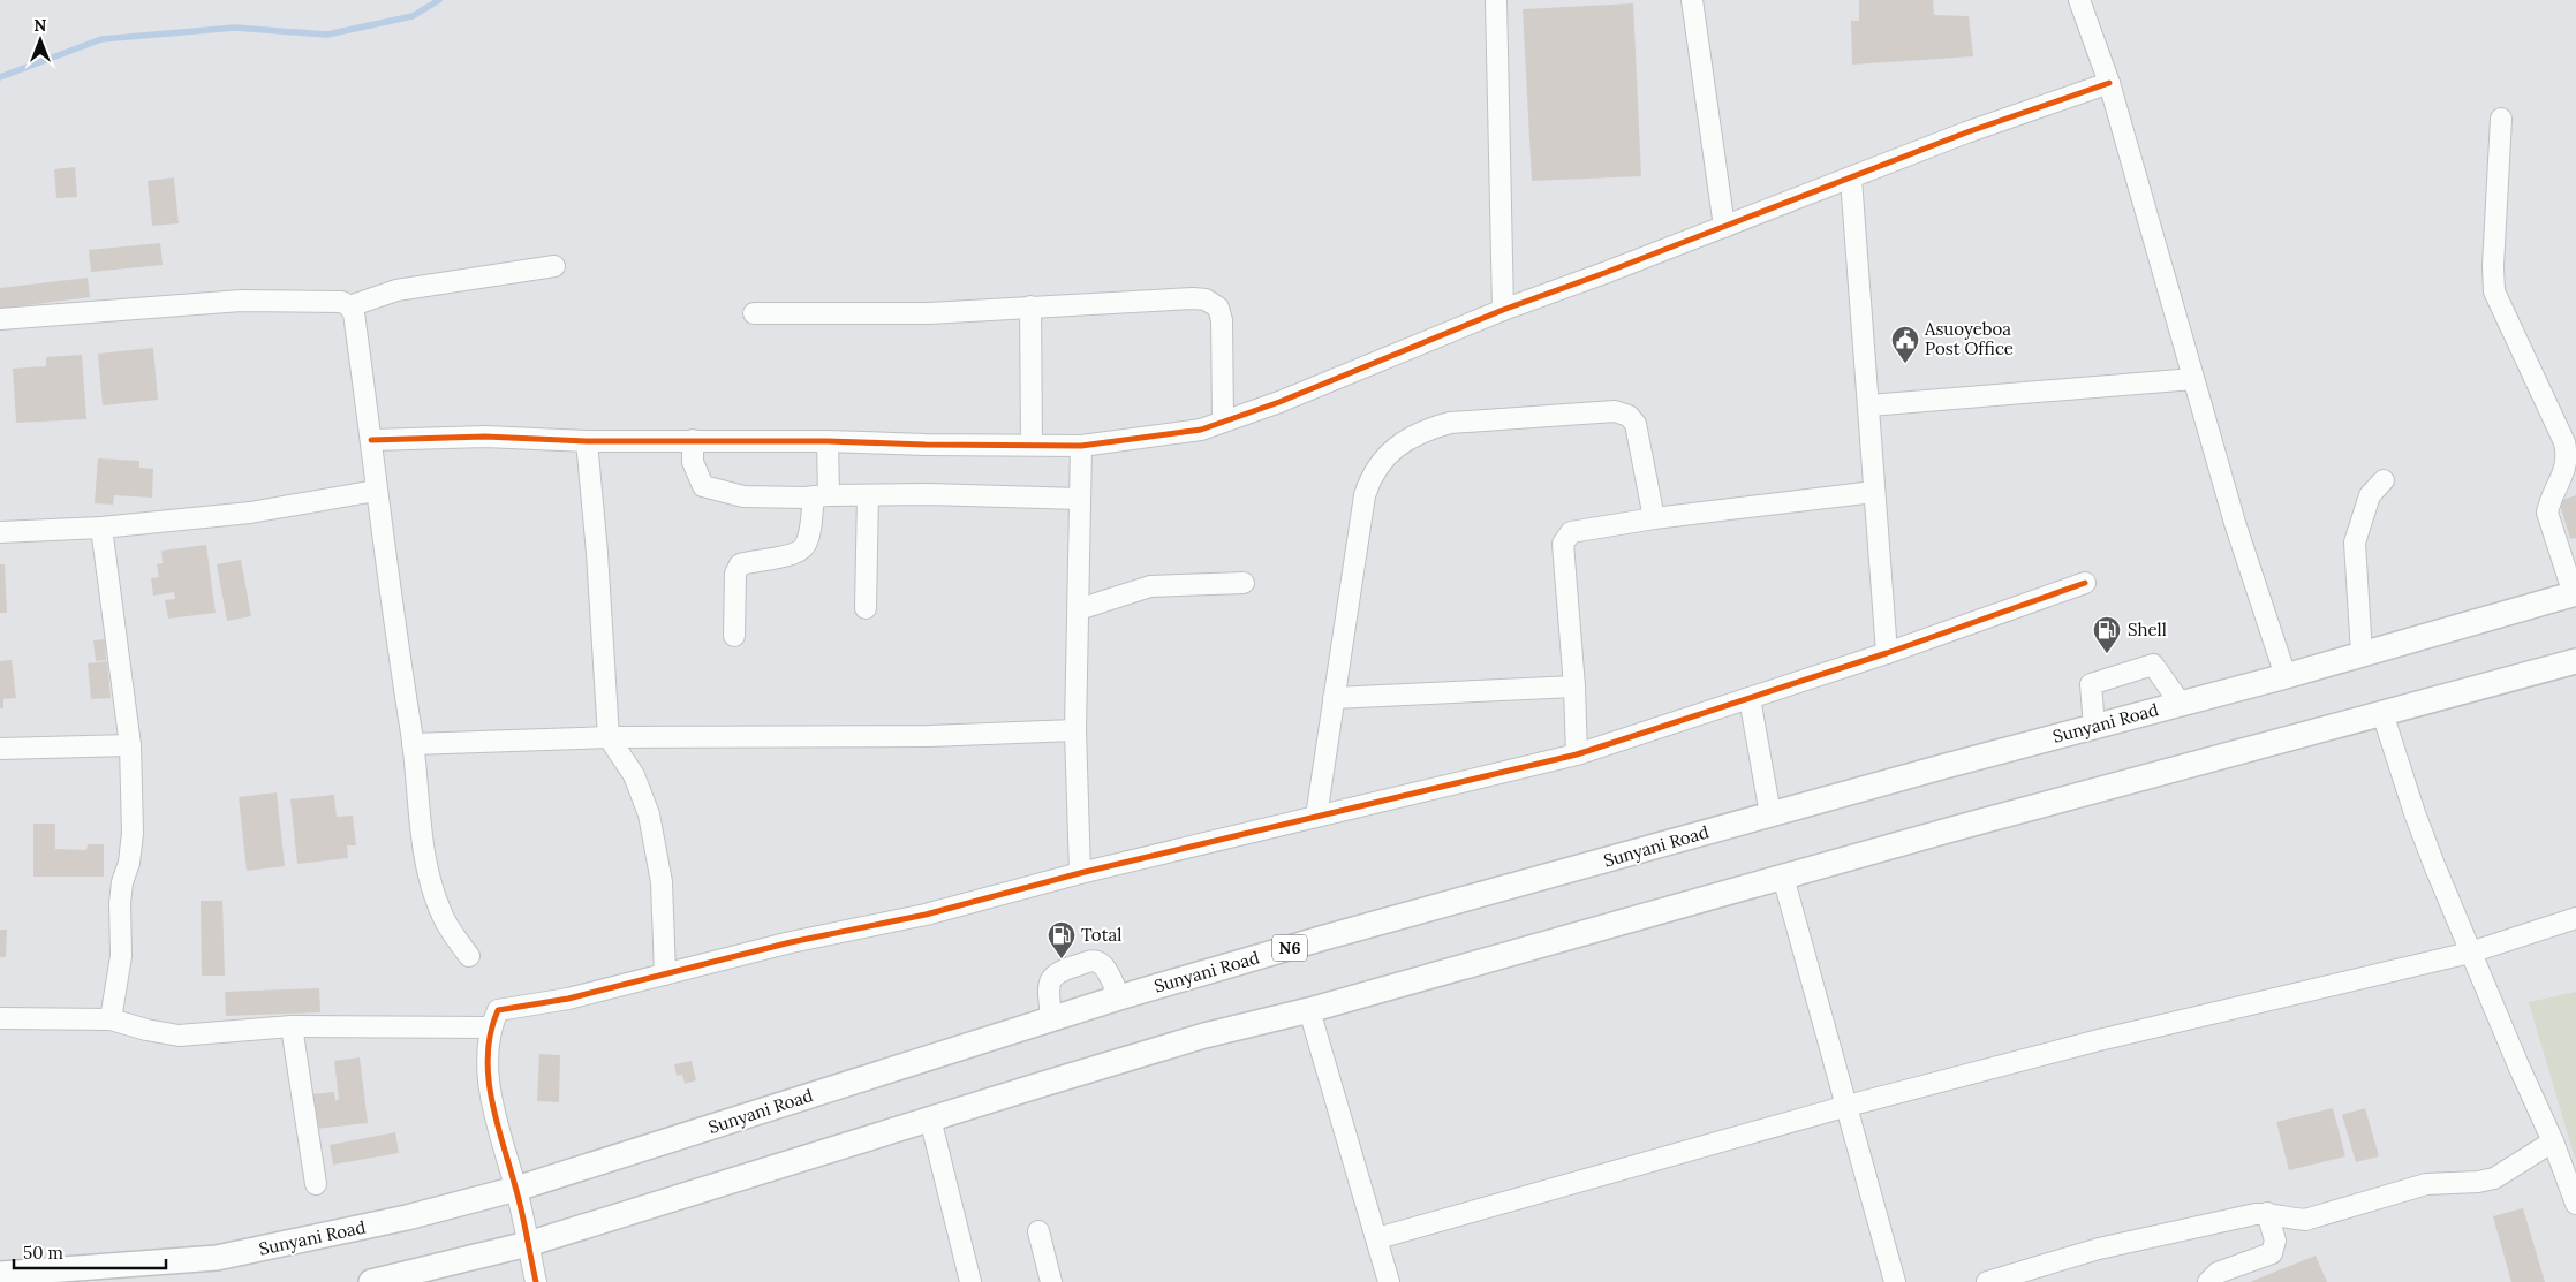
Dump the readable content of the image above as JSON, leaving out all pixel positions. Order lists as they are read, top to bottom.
{
  "streets": {
    "main road": ["Sunyani Road", "N6"]
  },
  "places": {
    "public building": ["Asuoyeboa Post Office"],
    "fuel station": ["Shell", "Total"]
  },
  "scale_bar": "50 m",
  "north": "top"
}
